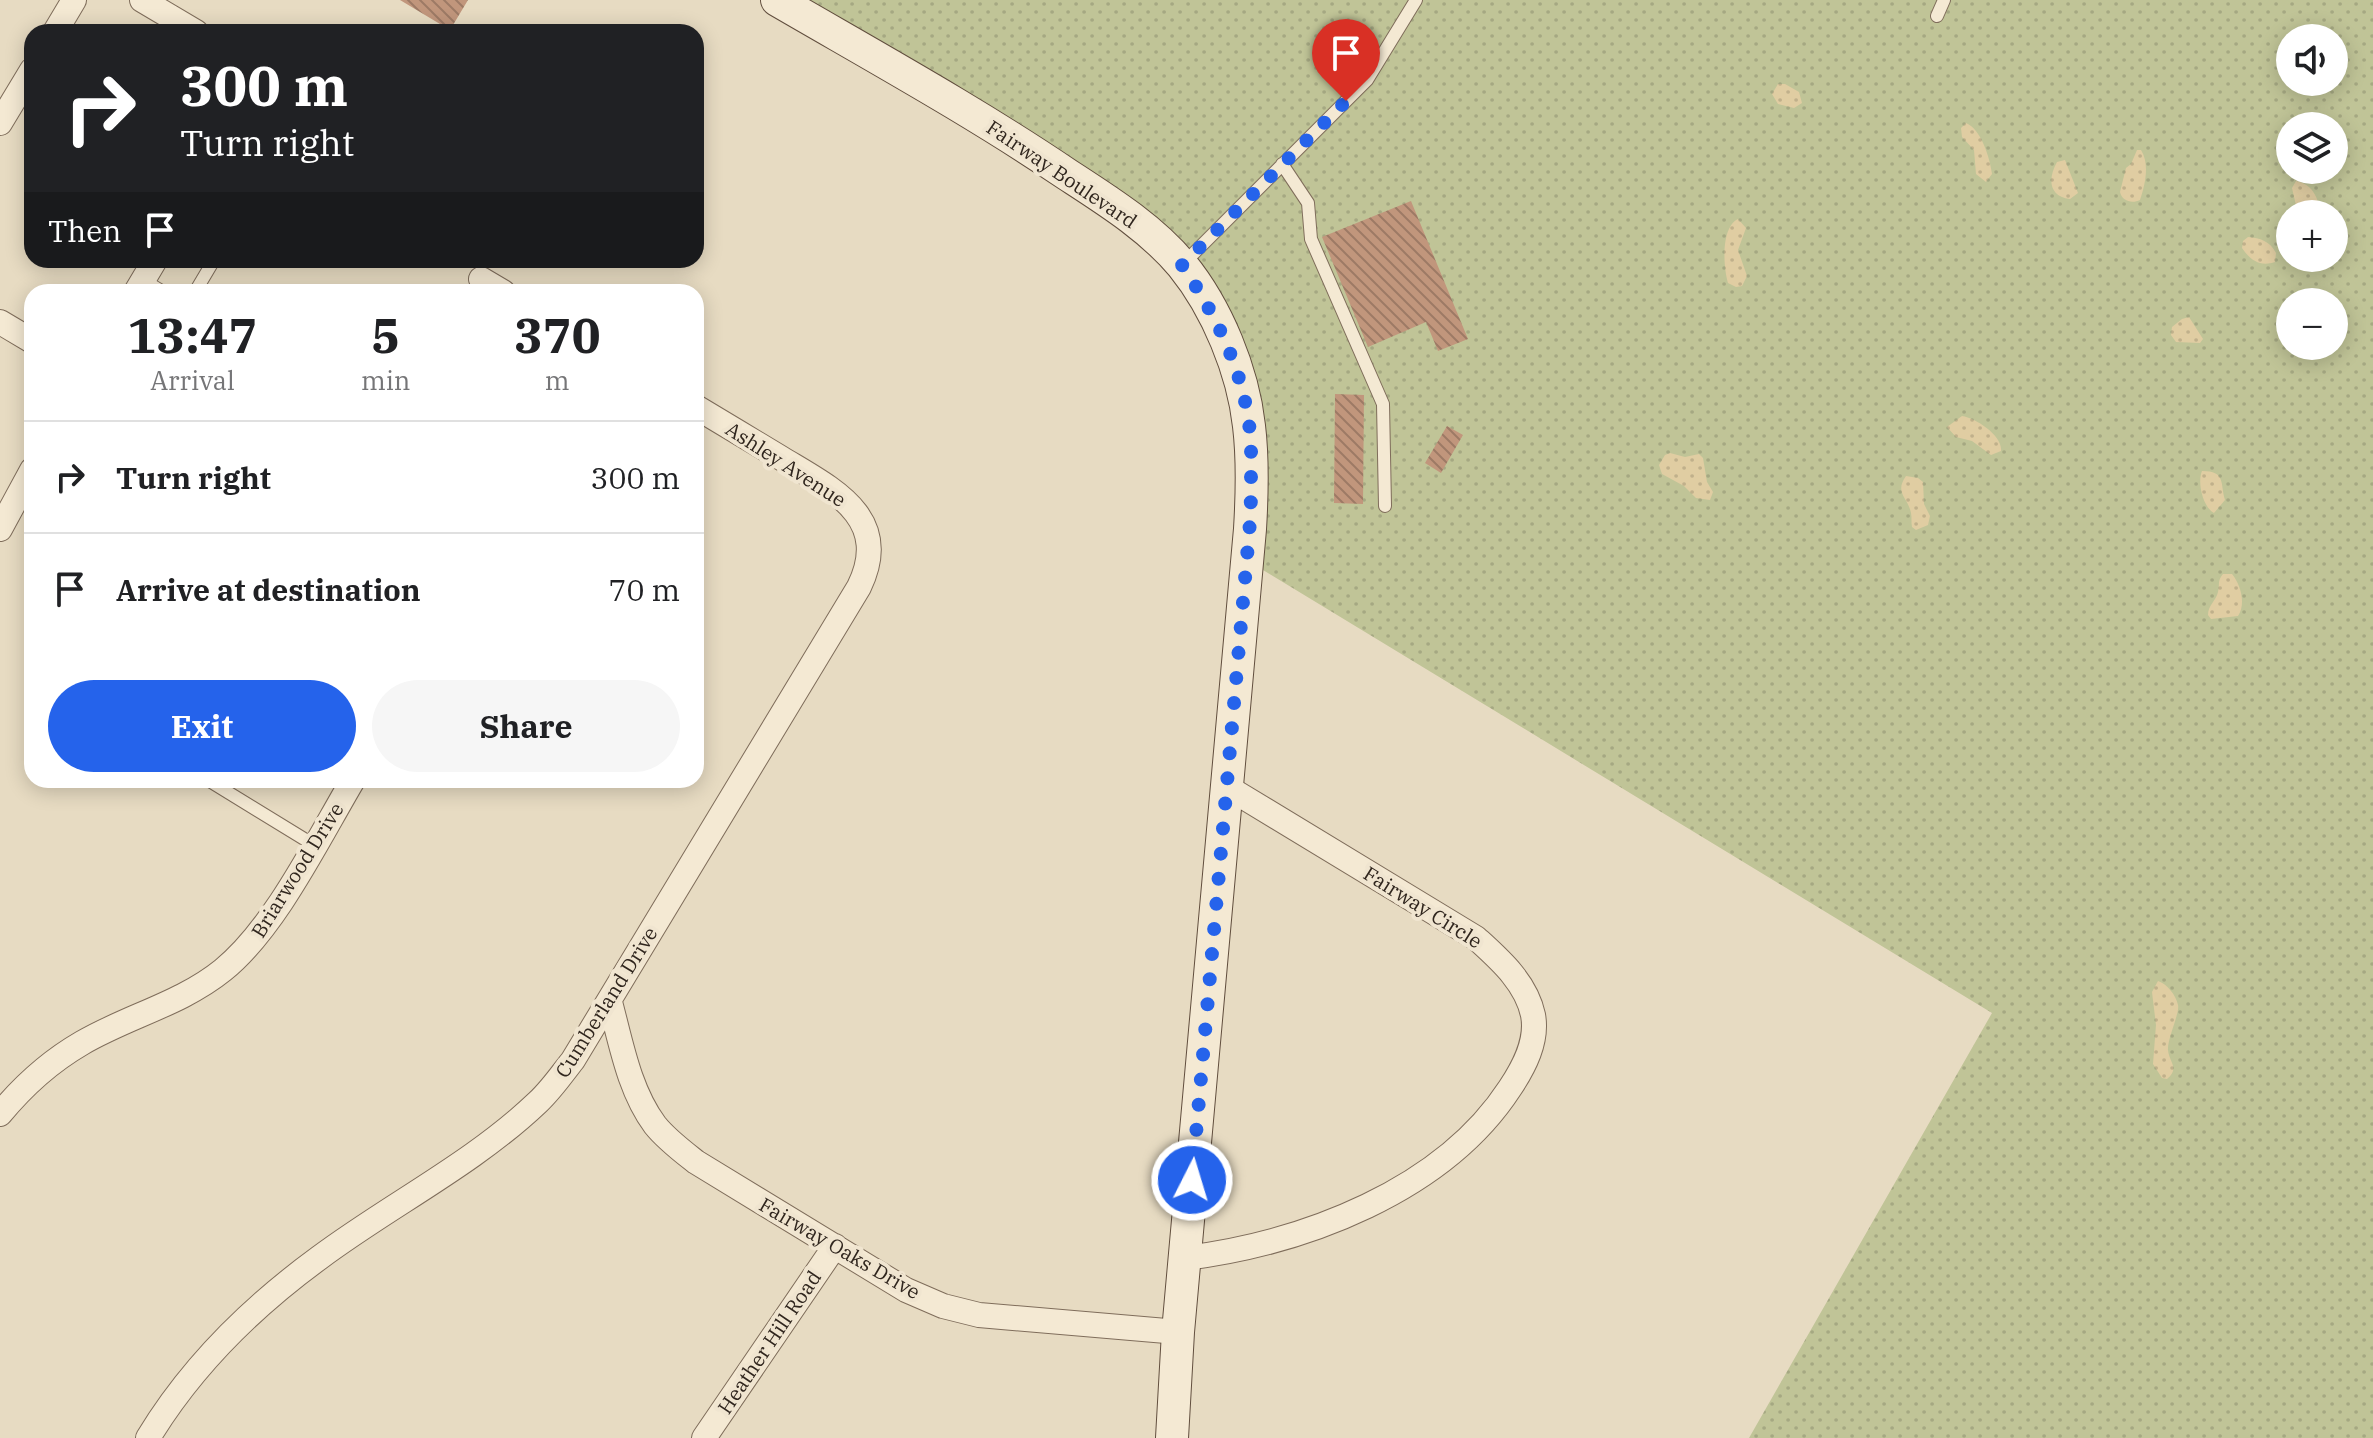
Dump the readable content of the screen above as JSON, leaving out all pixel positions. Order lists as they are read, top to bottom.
{
  "streets": {
    "street": [
      "Fairway Boulevard",
      "Ashley Avenue",
      "Briarwood Drive",
      "Fairway Circle",
      "Cumberland Drive",
      "Fairway Oaks Drive",
      "Heather Hill Road"
    ]
  },
  "crossings": [
    ["Fairway Boulevard", "Fairway Circle"],
    ["Fairway Boulevard", "Fairway Oaks Drive"],
    ["Ashley Avenue", "Cumberland Drive"],
    ["Cumberland Drive", "Fairway Oaks Drive"],
    ["Fairway Oaks Drive", "Heather Hill Road"]
  ],
  "page": {
    "map_buttons": ["+", "−"],
    "turn": ["300 m", "Turn right"],
    "then": "Then",
    "eta": [
      "13:47",
      "Arrival",
      "5",
      "min",
      "370",
      "m"
    ],
    "list": [
      {
        "name": "Turn right",
        "value": "300 m"
      },
      {
        "name": "Arrive at destination",
        "value": "70 m"
      }
    ],
    "buttons": ["Exit", "Share"]
  }
}
